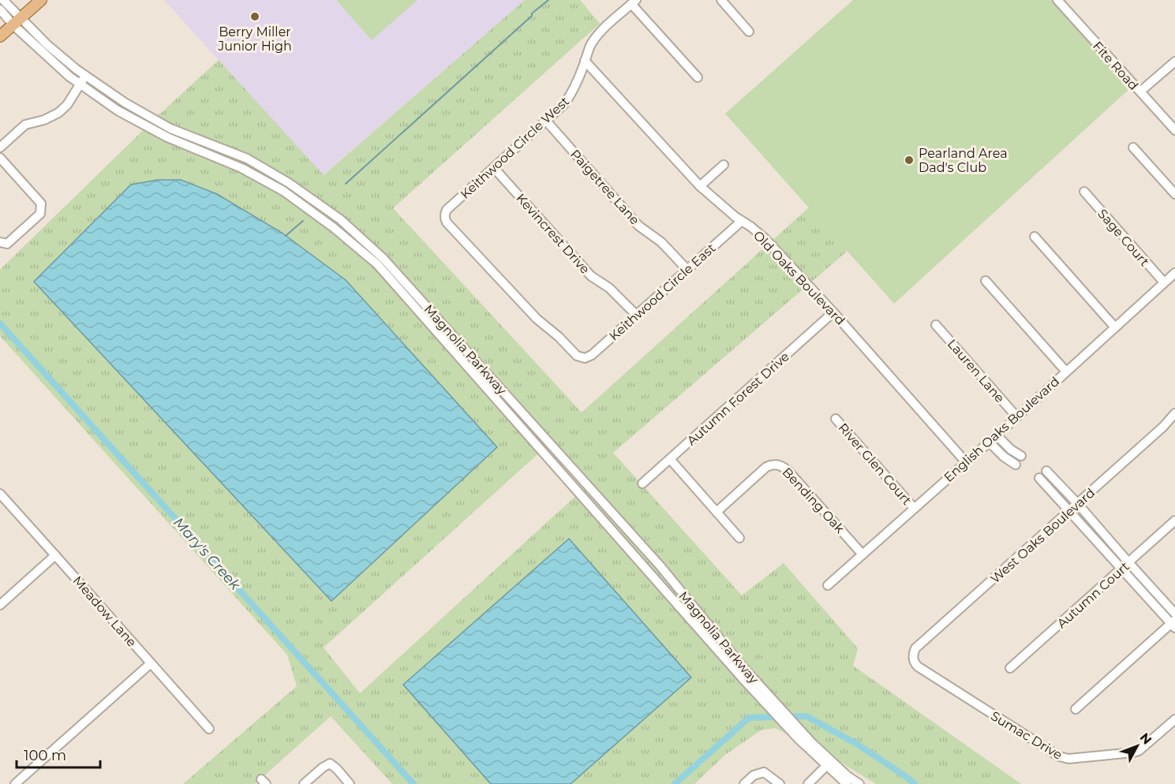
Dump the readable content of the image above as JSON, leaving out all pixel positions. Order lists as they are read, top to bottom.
{
  "streets": {
    "street": [
      "Fite Road",
      "Keithwood Circle West",
      "Paigetree Lane",
      "Kevincrest Drive",
      "Sage Court",
      "Old Oaks Boulevard",
      "Keithwood Circle East",
      "Magnolia Parkway",
      "Lauren Lane",
      "Autumn Forest Drive",
      "English Oaks Boulevard",
      "River Glen Court",
      "Bending Oak",
      "West Oaks Boulevard",
      "Autumn Court",
      "Meadow Lane",
      "Sumac Drive"
    ]
  },
  "crossings": [
    ["Keithwood Circle West", "Paigetree Lane"],
    ["Keithwood Circle West", "Kevincrest Drive"],
    ["Keithwood Circle West", "Old Oaks Boulevard"],
    ["Keithwood Circle West", "Keithwood Circle East"],
    ["Paigetree Lane", "Keithwood Circle East"],
    ["Kevincrest Drive", "Keithwood Circle East"],
    ["Sage Court", "English Oaks Boulevard"],
    ["Old Oaks Boulevard", "Keithwood Circle East"],
    ["Old Oaks Boulevard", "Autumn Forest Drive"],
    ["Old Oaks Boulevard", "English Oaks Boulevard"],
    ["Lauren Lane", "English Oaks Boulevard"],
    ["English Oaks Boulevard", "River Glen Court"],
    ["English Oaks Boulevard", "Bending Oak"],
    ["West Oaks Boulevard", "Sumac Drive"]
  ],
  "water": ["Mary's Creek"],
  "places": ["Berry Miller Junior High", "Pearland Area Dad's Club"],
  "scale_bar": "100 m",
  "north": "top right"
}
